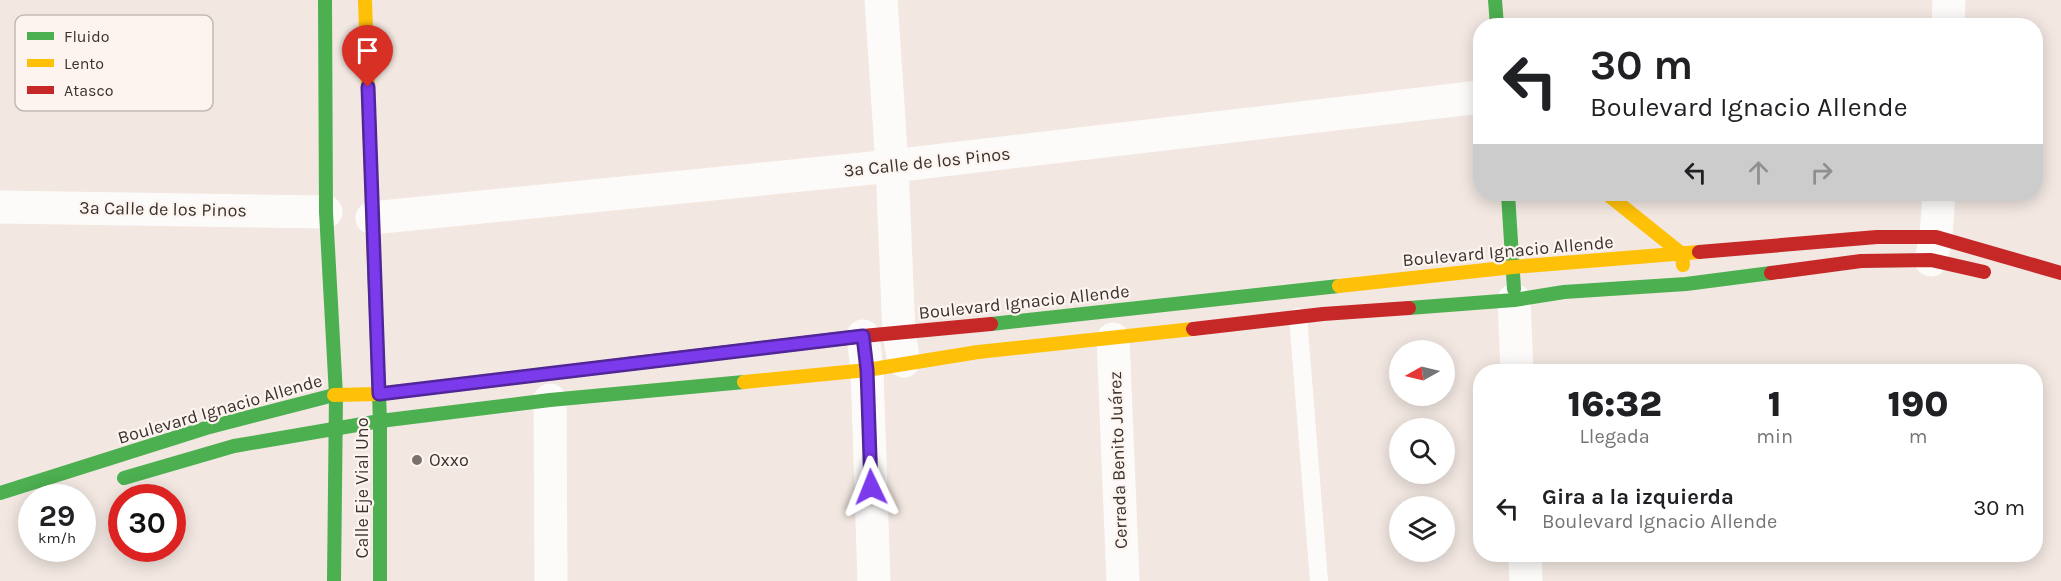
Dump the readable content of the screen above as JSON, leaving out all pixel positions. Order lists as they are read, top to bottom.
{
  "streets": {
    "main road": ["Boulevard Ignacio Allende", "Calle Eje Vial Uno"],
    "street": ["3a Calle de los Pinos", "Cerrada Benito Juárez"]
  },
  "crossings": [
    ["3a Calle de los Pinos", "Calle Eje Vial Uno"],
    ["Boulevard Ignacio Allende", "Cerrada Benito Juárez"],
    ["Boulevard Ignacio Allende", "Calle Eje Vial Uno"]
  ],
  "places": ["Oxxo"],
  "legend": ["Fluido", "Lento", "Atasco"],
  "north": "left",
  "page": {
    "turn": ["30 m", "Boulevard Ignacio Allende"],
    "eta": [
      "16:32",
      "Llegada",
      "1",
      "min",
      "190",
      "m"
    ],
    "list": [
      {
        "name": "Gira a la izquierda",
        "note": "Boulevard Ignacio Allende",
        "value": "30 m"
      }
    ],
    "speed": "29 km/h",
    "limit": "30"
  }
}
